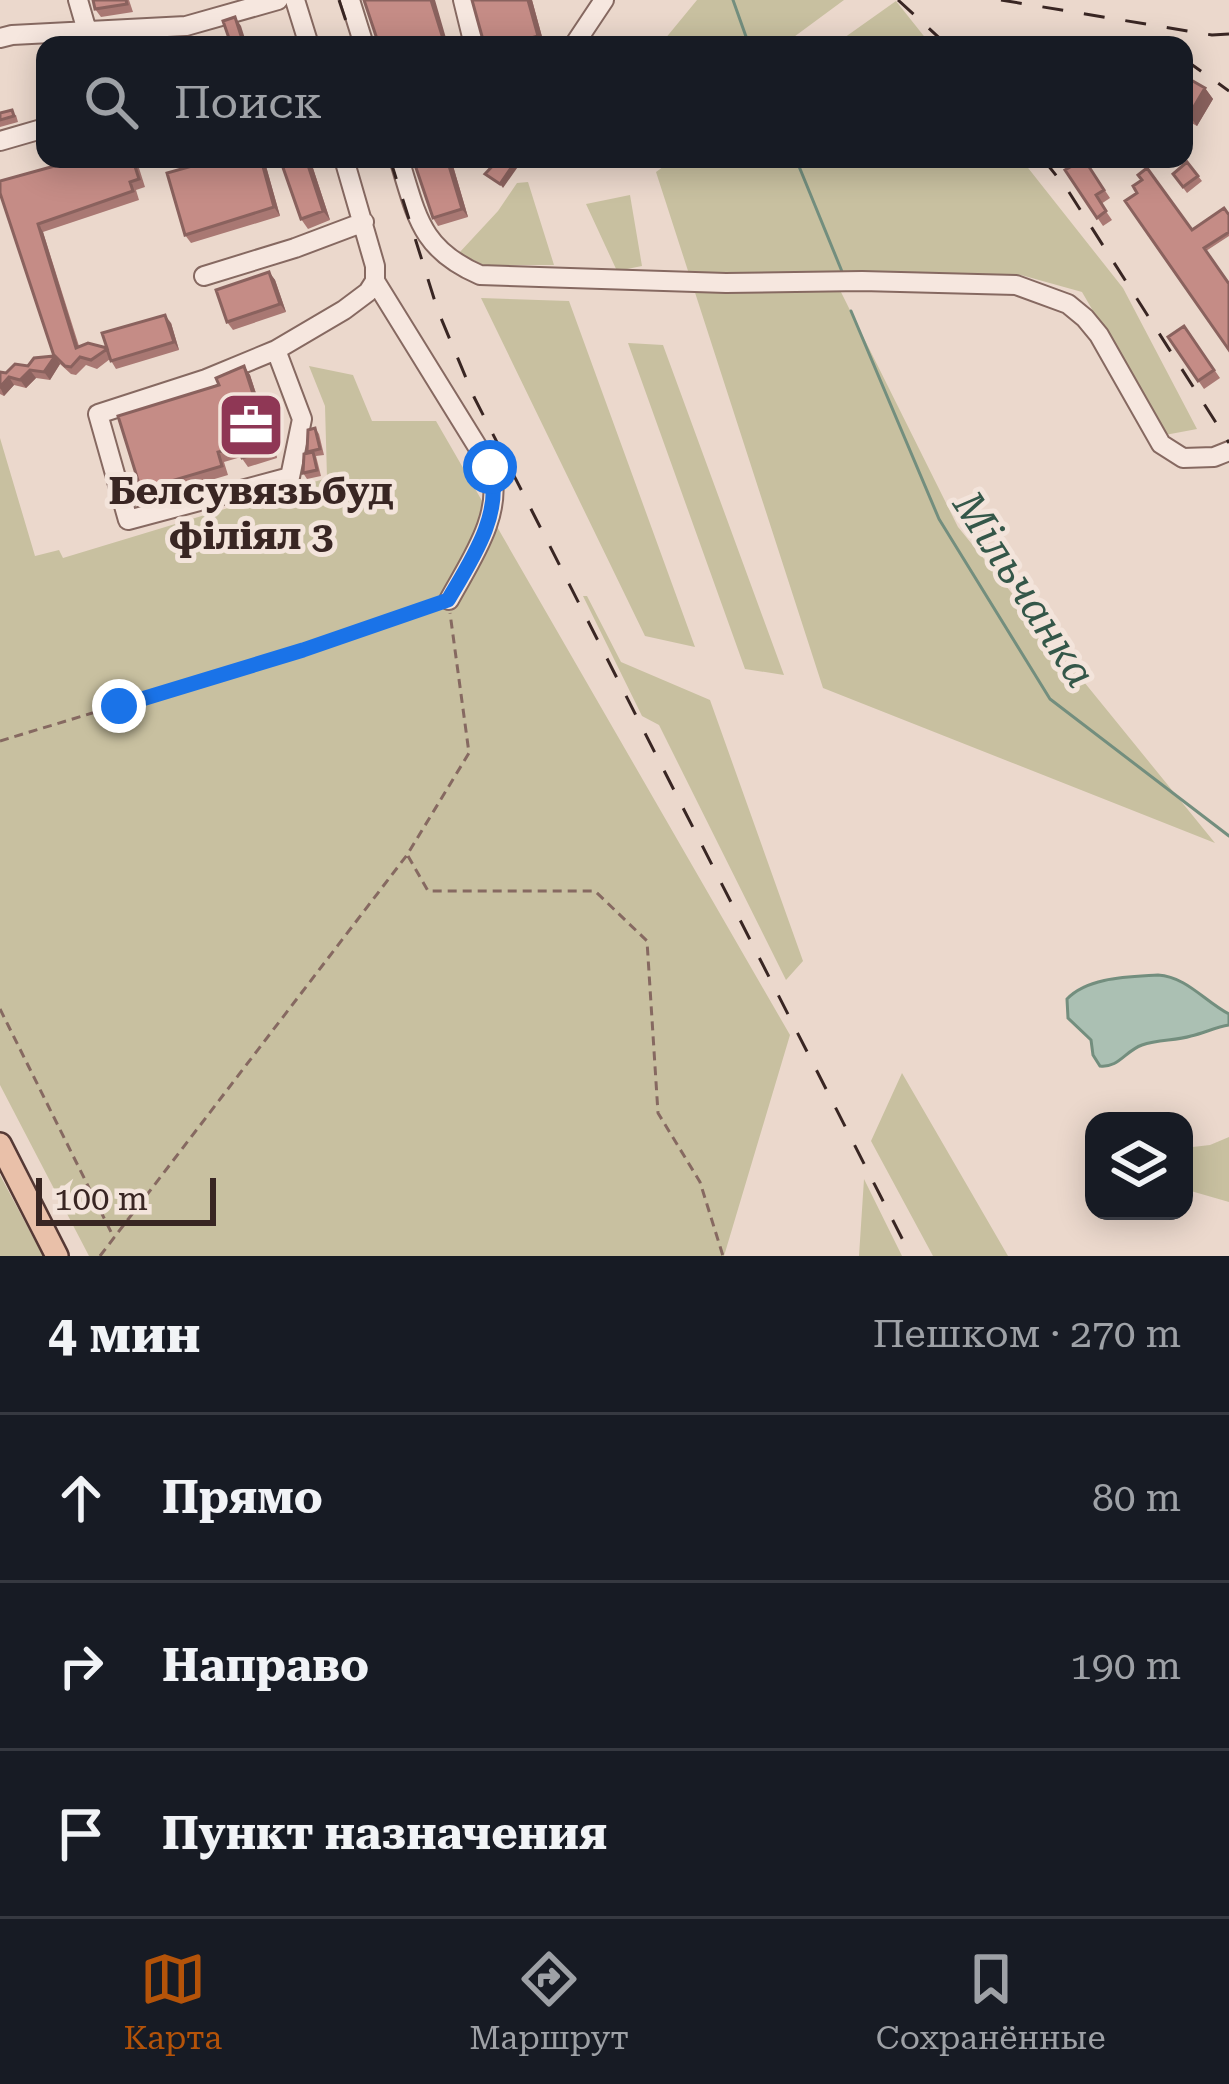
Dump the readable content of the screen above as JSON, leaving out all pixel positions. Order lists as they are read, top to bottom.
{
  "water": ["Мільчанка"],
  "places": {
    "office": ["Белсувязьбуд філіял 3"]
  },
  "scale_bar": "100 m",
  "page": {
    "search": "Поиск",
    "scale": "100 m",
    "heading": ["4 мин", "Пешком · 270 m"],
    "list": [
      ["Прямо", "80 m"],
      ["Направо", "190 m"],
      "Пункт назначения"
    ],
    "nav": ["Карта", "Маршрут", "Сохранённые"]
  }
}
